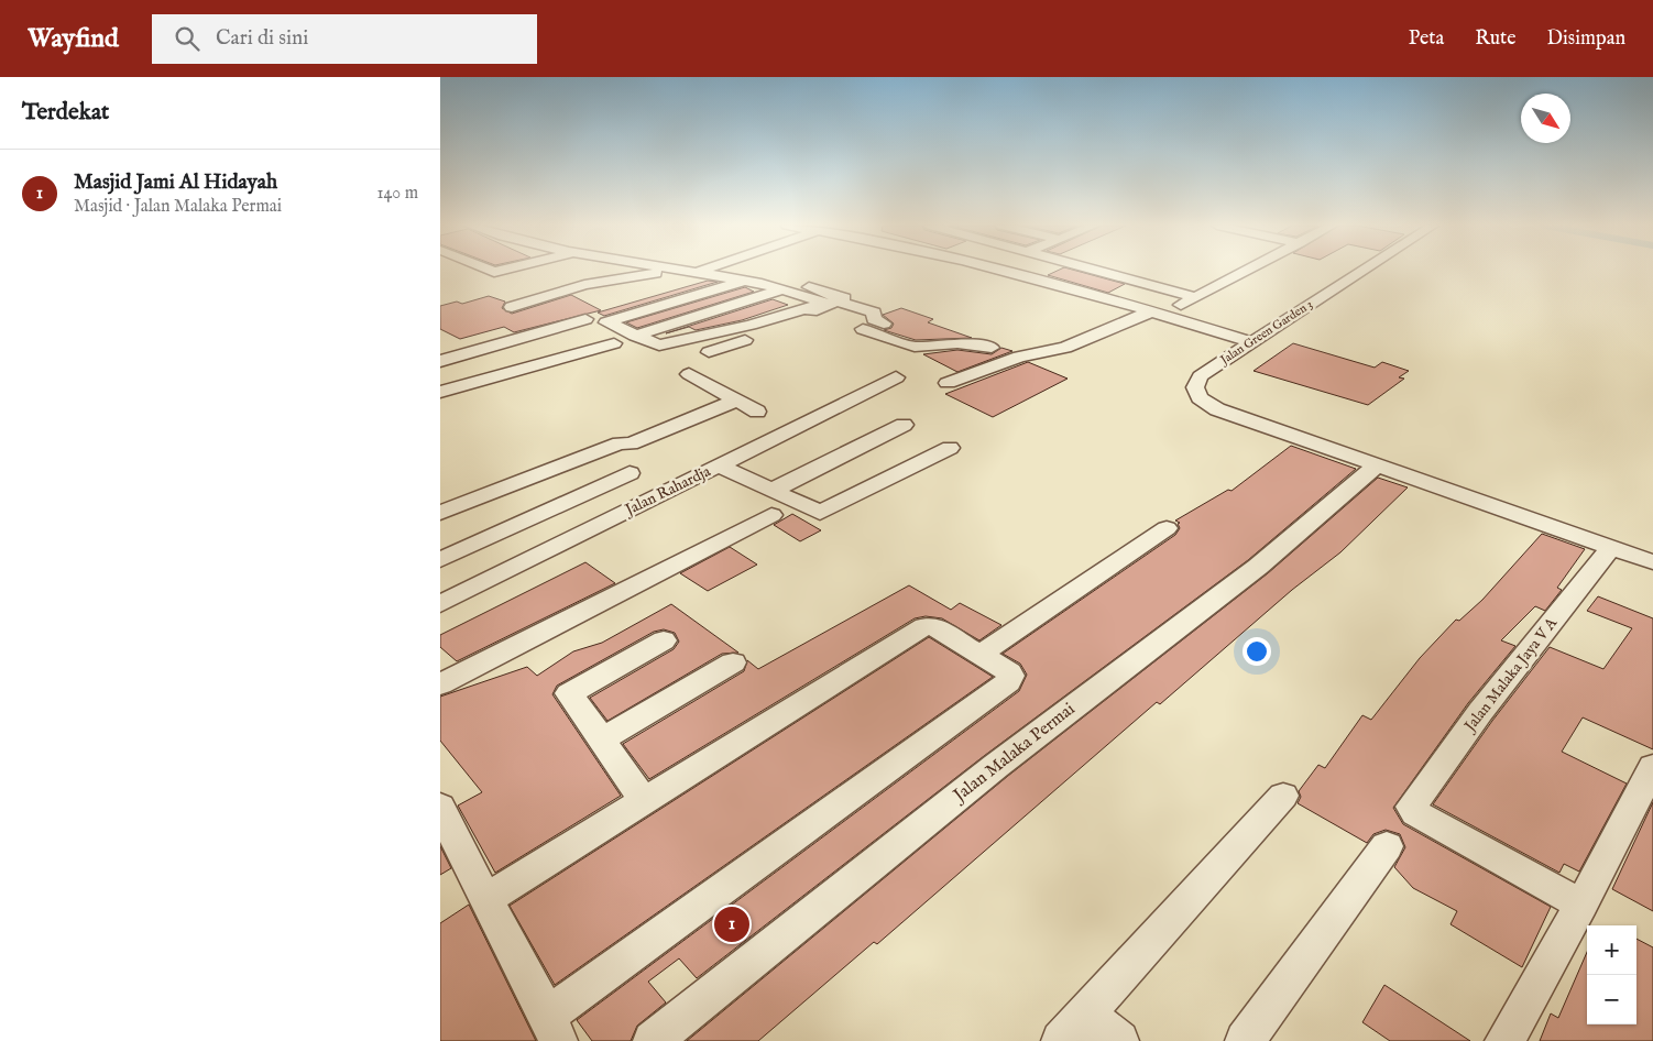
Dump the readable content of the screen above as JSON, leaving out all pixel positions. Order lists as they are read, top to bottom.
{
  "streets": {
    "street": [
      "Jalan Green Garden 3",
      "Jalan Rahardja",
      "Jalan Malaka Jaya V A",
      "Jalan Malaka Permai"
    ]
  },
  "crossings": [
    ["Jalan Green Garden 3", "Jalan Malaka Permai"]
  ],
  "north": "bottom right",
  "page": {
    "header": "Wayfind",
    "search": "Cari di sini",
    "nav": ["Peta", "Rute", "Disimpan"],
    "heading": "Terdekat",
    "list": [
      {
        "mark": "1",
        "name": "Masjid Jami Al Hidayah",
        "note": "Masjid · Jalan Malaka Permai",
        "value": "140 m"
      }
    ],
    "pins": "1",
    "map_buttons": ["+", "−"]
  }
}
